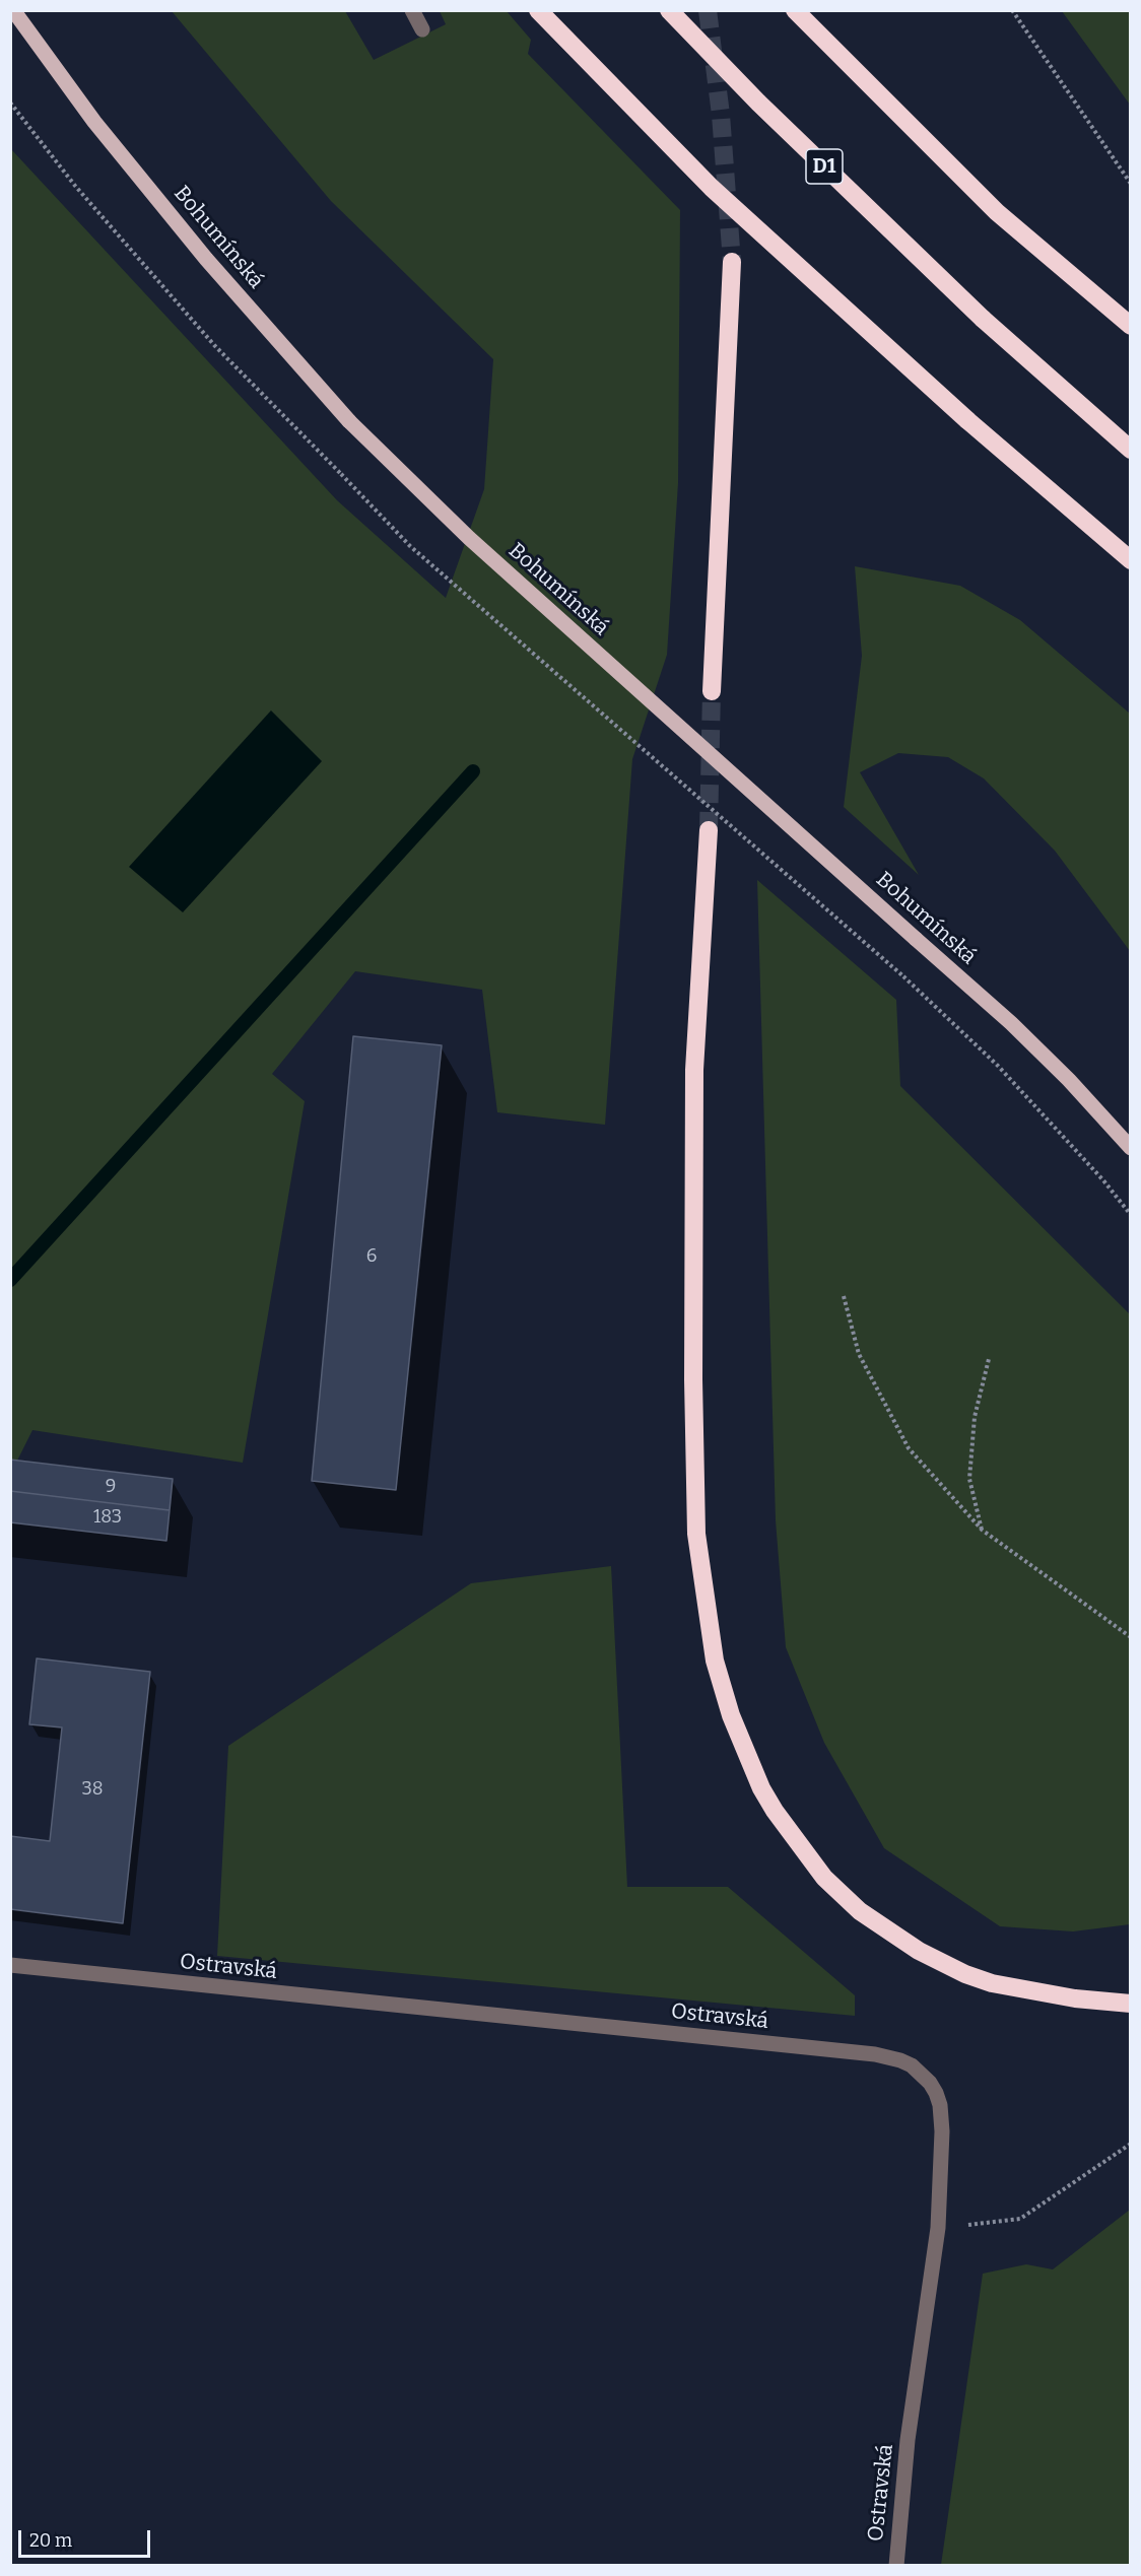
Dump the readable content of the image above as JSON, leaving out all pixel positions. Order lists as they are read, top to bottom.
{
  "streets": {
    "highway": ["D1"],
    "main road": ["Bohumínská"],
    "street": ["Ostravská"]
  },
  "house_numbers": [
    "6",
    "9",
    "183",
    "38"
  ],
  "scale_bar": "20 m"
}
